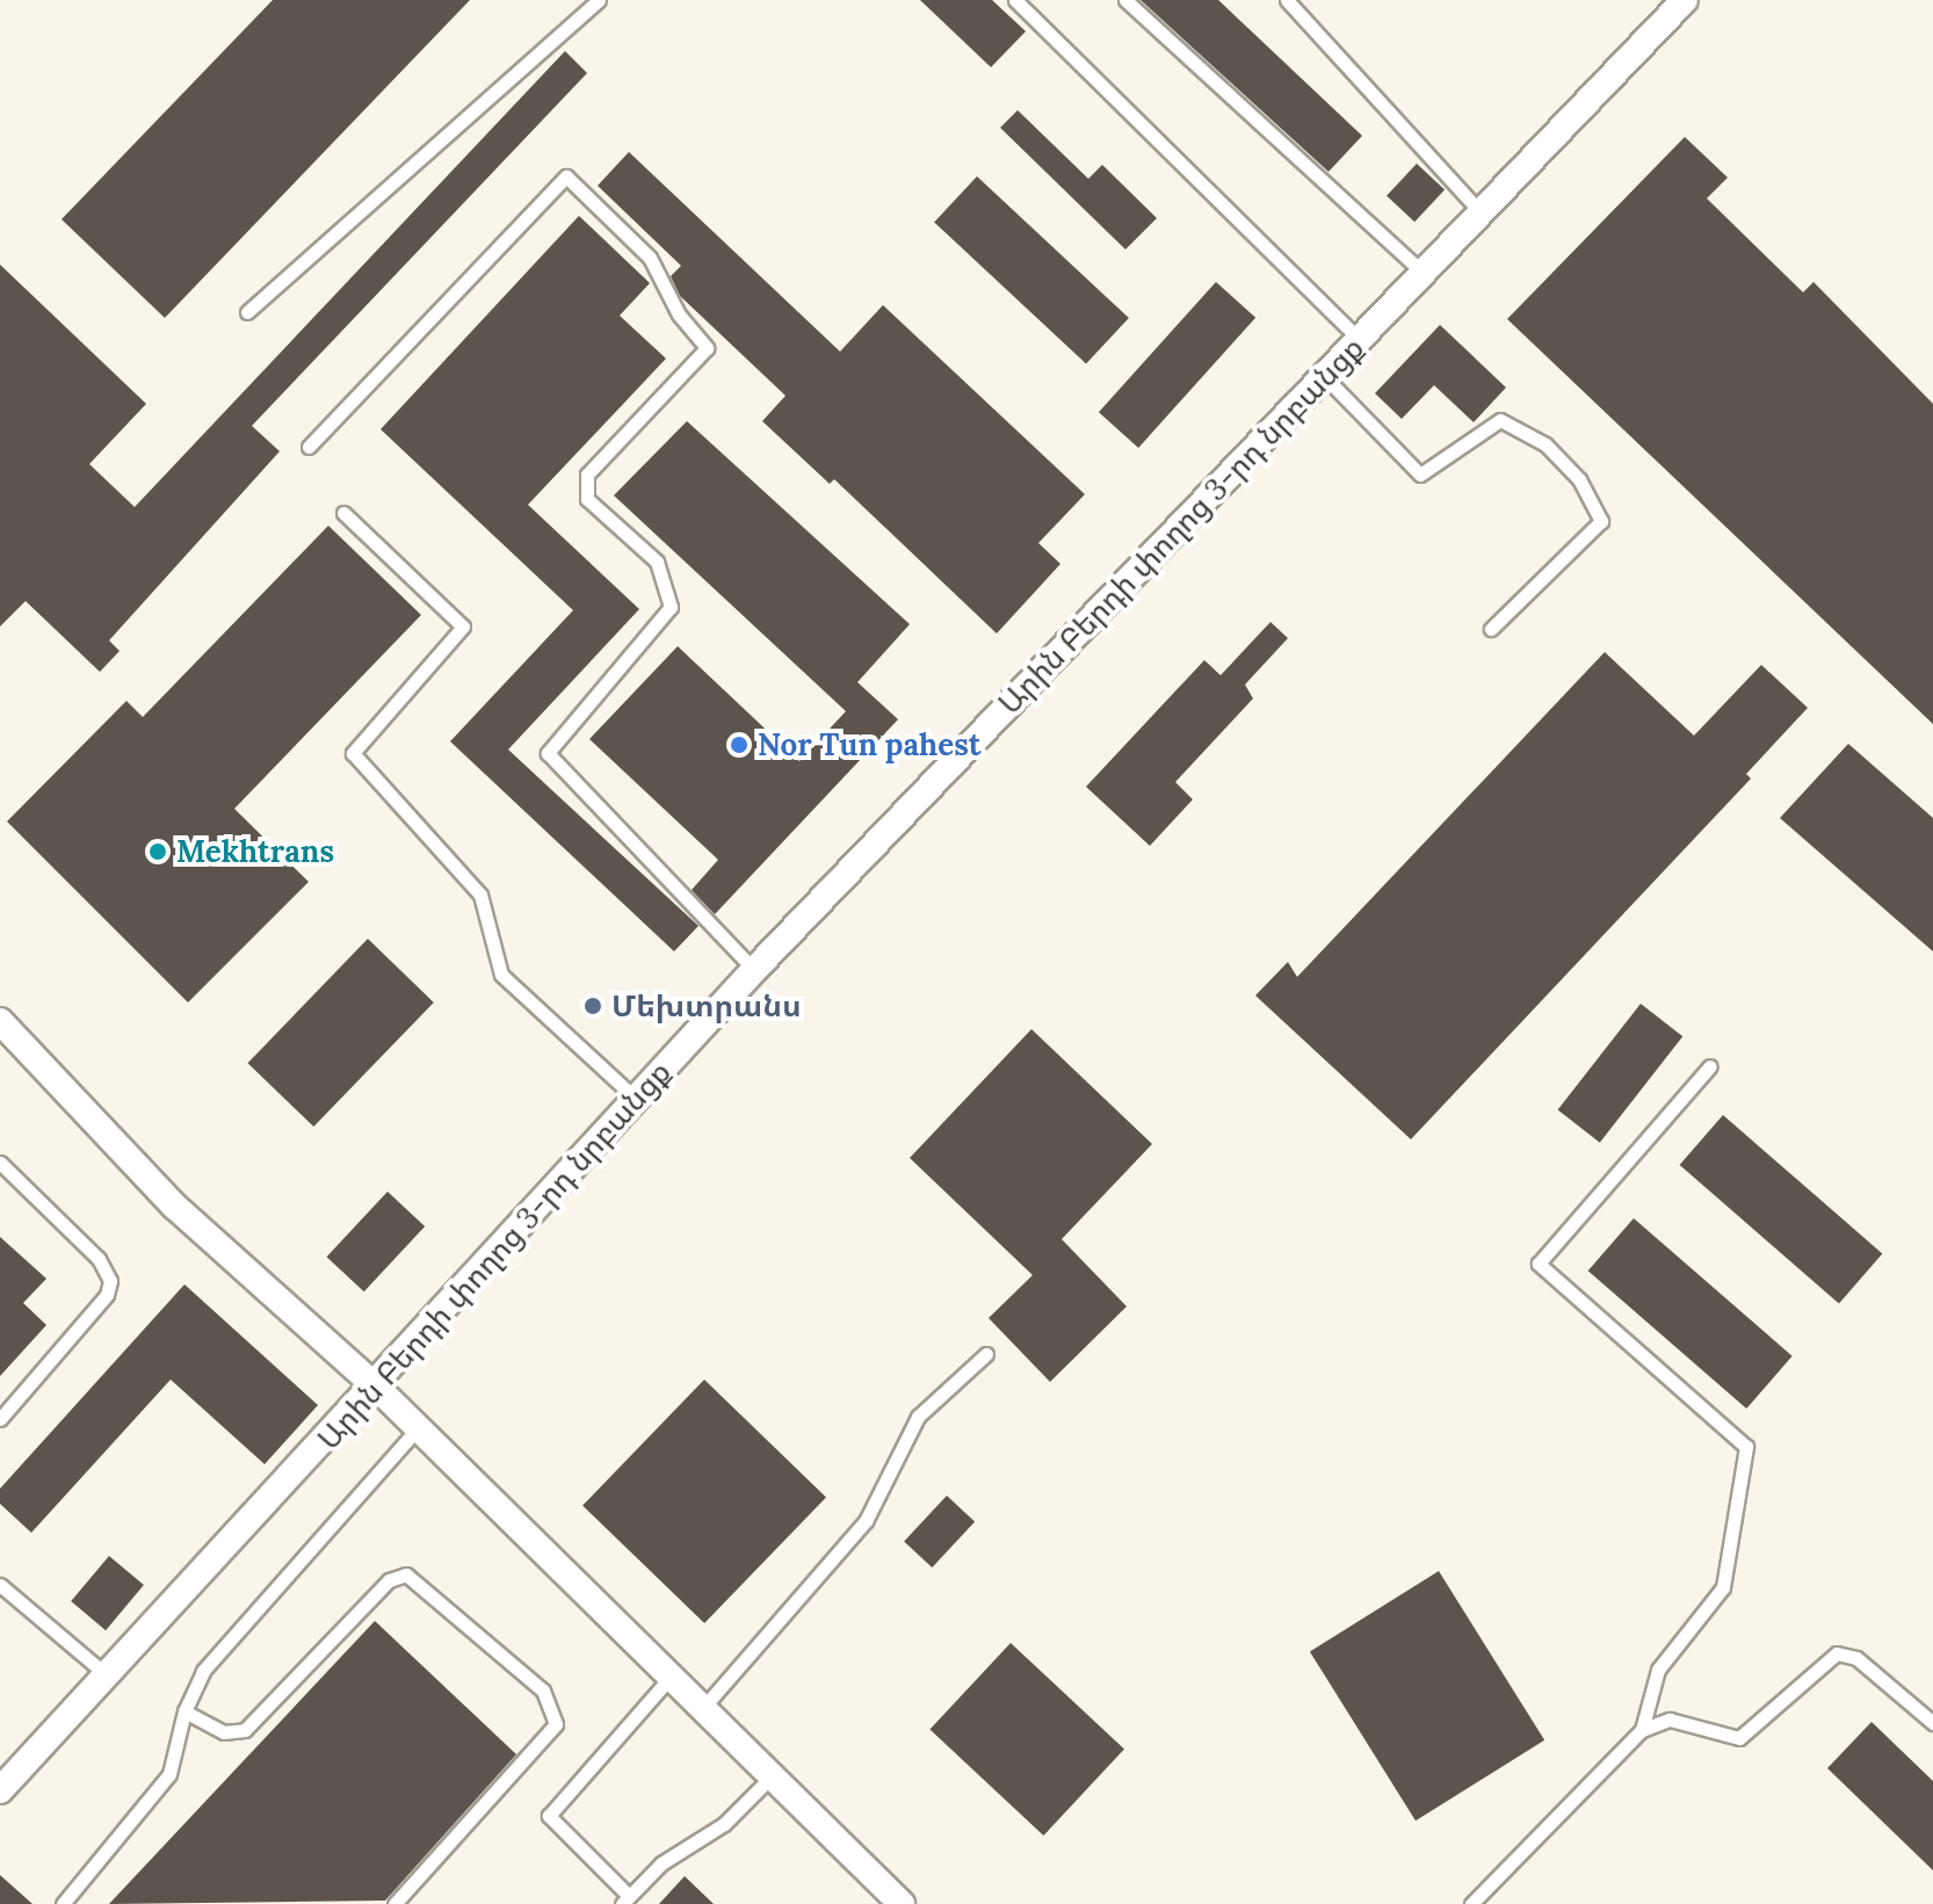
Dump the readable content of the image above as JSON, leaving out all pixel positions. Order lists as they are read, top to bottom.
{
  "streets": {
    "street": ["Արին Բերդի փողոց 3-րդ նրբանցք"]
  },
  "places": ["Nor Tun pahest", "Mekhtrans", "Մեխտրանս"]
}
